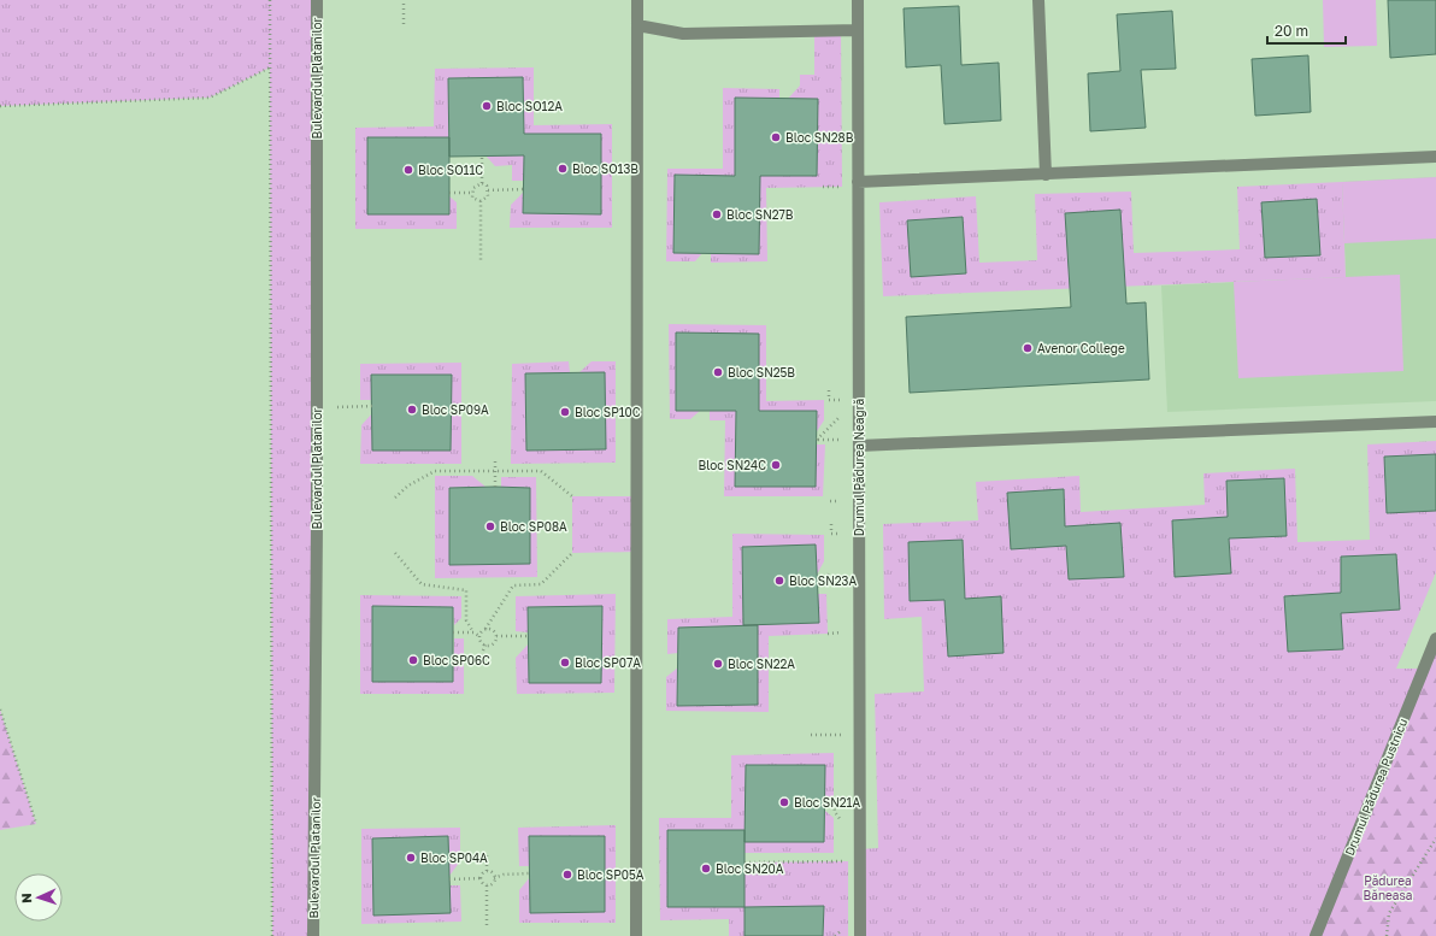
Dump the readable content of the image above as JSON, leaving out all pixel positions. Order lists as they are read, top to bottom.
{
  "streets": {
    "street": ["Bulevardul Platanilor", "Drumul Pădurea Neagră", "Drumul Pădurea Pustnicu"]
  },
  "parks": ["Pădurea Băneasa"],
  "places": [
    "Bloc SO12A",
    "Bloc SN28B",
    "Bloc SO13B",
    "Bloc SO11C",
    "Bloc SN27B",
    "Avenor College",
    "Bloc SN25B",
    "Bloc SP09A",
    "Bloc SP10C",
    "Bloc SN24C",
    "Bloc SP08A",
    "Bloc SN23A",
    "Bloc SP06C",
    "Bloc SP07A",
    "Bloc SN22A",
    "Bloc SN21A",
    "Bloc SP04A",
    "Bloc SN20A",
    "Bloc SP05A"
  ],
  "scale_bar": "20 m",
  "north": "left"
}
